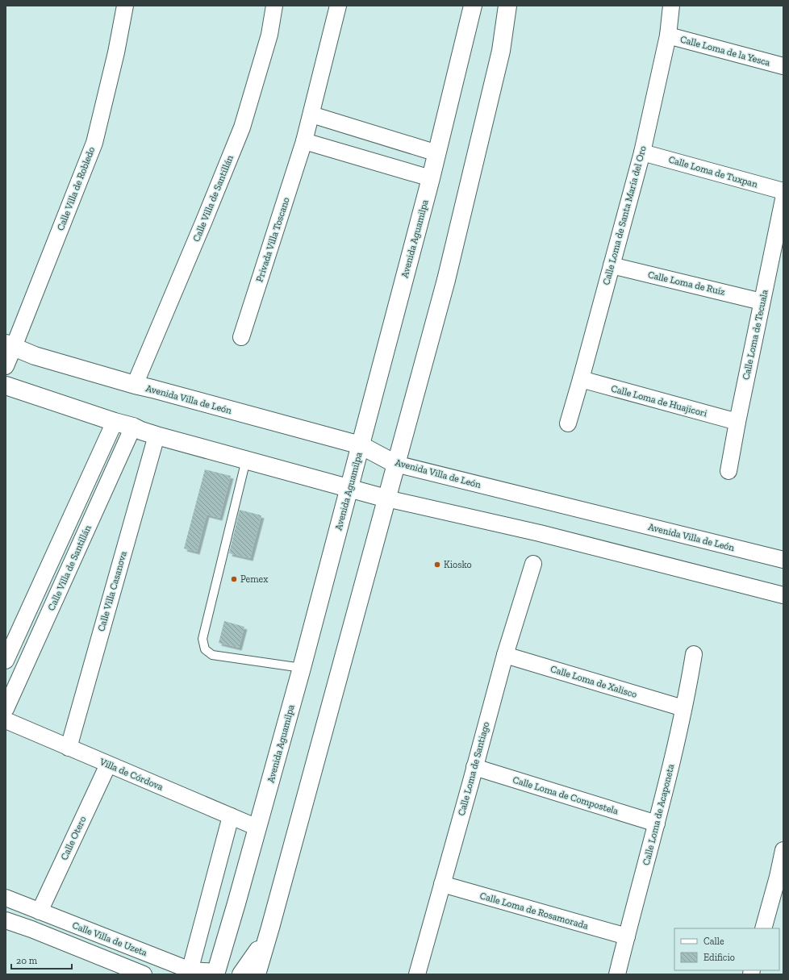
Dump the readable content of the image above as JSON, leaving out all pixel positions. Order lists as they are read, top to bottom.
{
  "streets": {
    "main road": ["Avenida Aguamilpa", "Avenida Villa de León"],
    "street": [
      "Calle Loma de la Yesca",
      "Calle Loma de Tuxpan",
      "Calle Villa de Robledo",
      "Calle Villa de Santillán",
      "Calle Loma de Santa María del Oro",
      "Privada Villa Toscano",
      "Calle Loma de Ruíz",
      "Calle Loma de Tecuala",
      "Calle Loma de Huajicori",
      "Calle Villa Casanova",
      "Calle Loma de Xalisco",
      "Calle Loma de Santiago",
      "Villa de Córdova",
      "Calle Loma de Compostela",
      "Calle Loma de Acaponeta",
      "Calle Otero",
      "Calle Loma de Rosamorada",
      "Calle Villa de Uzeta"
    ]
  },
  "crossings": [
    ["Calle Loma de la Yesca", "Calle Loma de Santa María del Oro"],
    ["Calle Loma de Tuxpan", "Calle Loma de Santa María del Oro"],
    ["Calle Villa de Robledo", "Avenida Villa de León"],
    ["Calle Villa de Santillán", "Avenida Villa de León"],
    ["Calle Loma de Santa María del Oro", "Calle Loma de Ruíz"],
    ["Calle Loma de Santa María del Oro", "Calle Loma de Huajicori"],
    ["Avenida Aguamilpa", "Avenida Villa de León"],
    ["Avenida Aguamilpa", "Villa de Córdova"],
    ["Avenida Aguamilpa", "Calle Villa de Uzeta"],
    ["Calle Loma de Ruíz", "Calle Loma de Tecuala"],
    ["Calle Loma de Tecuala", "Calle Loma de Huajicori"],
    ["Calle Villa Casanova", "Villa de Córdova"],
    ["Calle Loma de Xalisco", "Calle Loma de Santiago"],
    ["Calle Loma de Xalisco", "Calle Loma de Acaponeta"],
    ["Calle Loma de Santiago", "Calle Loma de Compostela"],
    ["Calle Loma de Santiago", "Calle Loma de Rosamorada"],
    ["Villa de Córdova", "Calle Otero"],
    ["Calle Loma de Compostela", "Calle Loma de Acaponeta"],
    ["Calle Loma de Acaponeta", "Calle Loma de Rosamorada"],
    ["Calle Otero", "Calle Villa de Uzeta"]
  ],
  "places": ["Kiosko", "Pemex"],
  "legend": ["Calle", "Edificio"],
  "scale_bar": "20 m"
}
